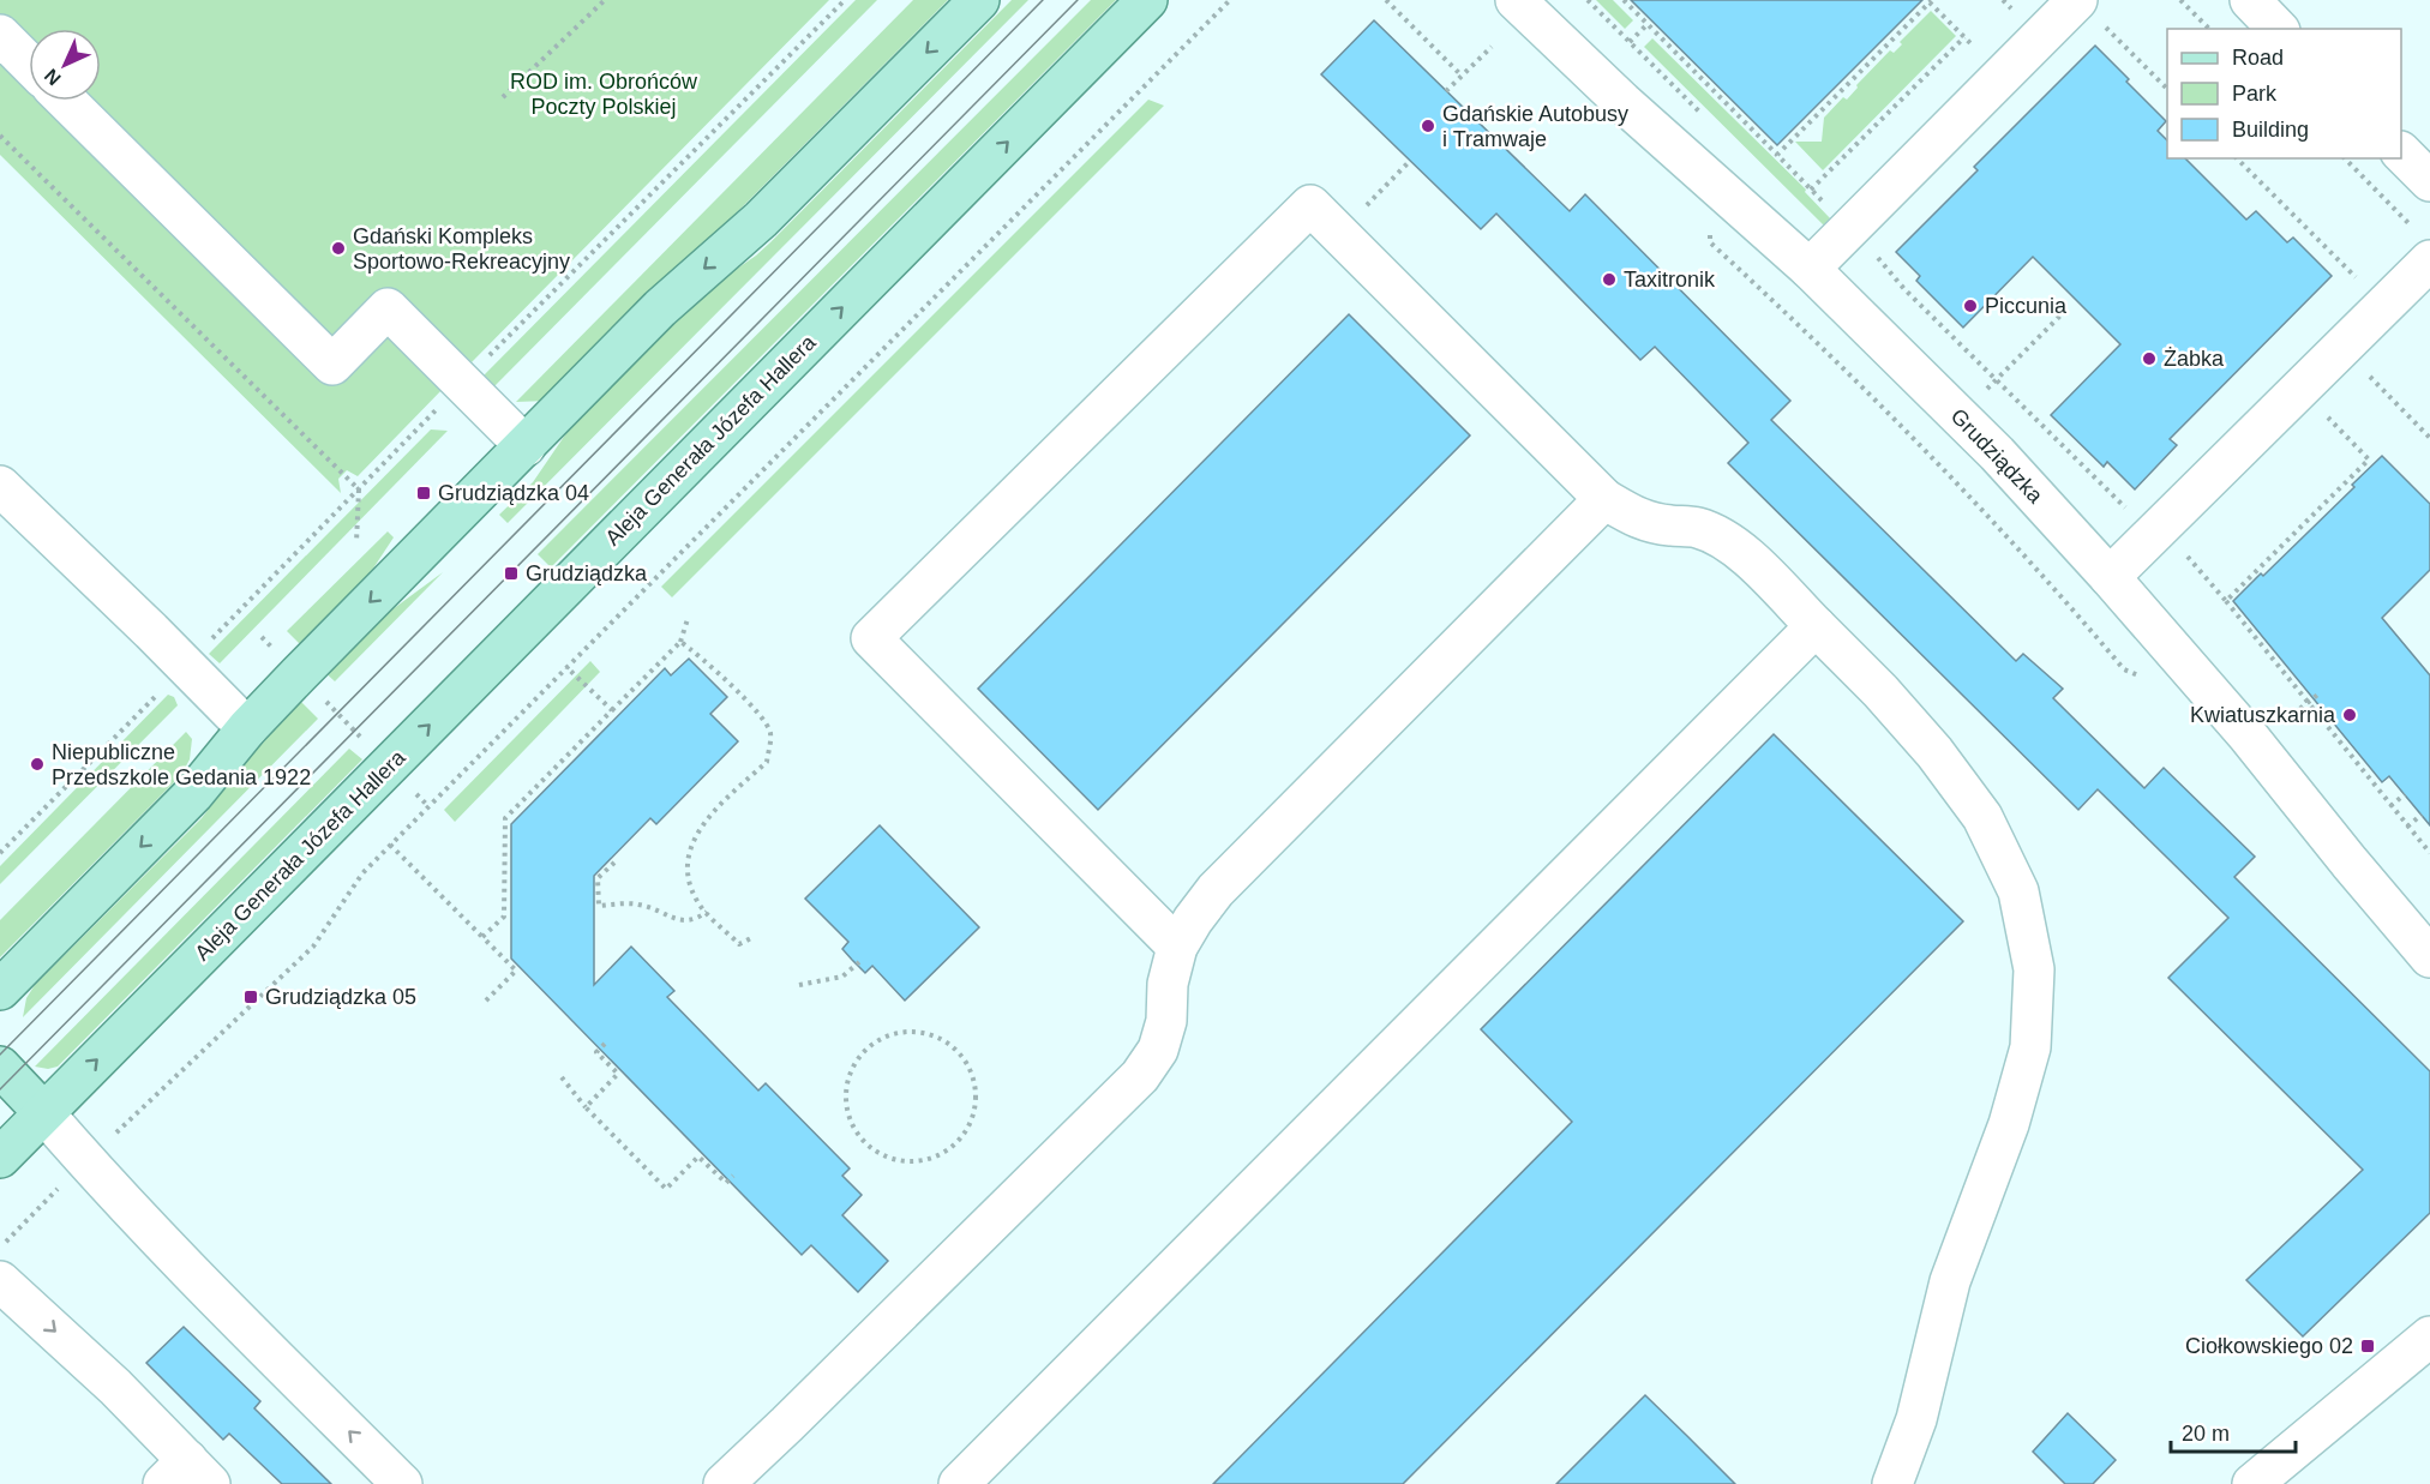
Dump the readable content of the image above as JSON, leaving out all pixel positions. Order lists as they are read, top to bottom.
{
  "streets": {
    "main road": ["Aleja Generała Józefa Hallera"],
    "street": ["Grudziądzka"]
  },
  "parks": ["ROD im. Obrońców Poczty Polskiej"],
  "places": {
    "other": [
      "Gdańskie Autobusy i Tramwaje",
      "Gdański Kompleks Sportowo-Rekreacyjny",
      "Taxitronik",
      "Piccunia",
      "Żabka",
      "Kwiatuszkarnia",
      "Niepubliczne Przedszkole Gedania 1922"
    ],
    "transit": [
      "Grudziądzka 04",
      "Grudziądzka",
      "Grudziądzka 05",
      "Ciołkowskiego 02"
    ]
  },
  "legend": ["Road", "Park", "Building"],
  "scale_bar": "20 m",
  "north": "bottom left"
}
